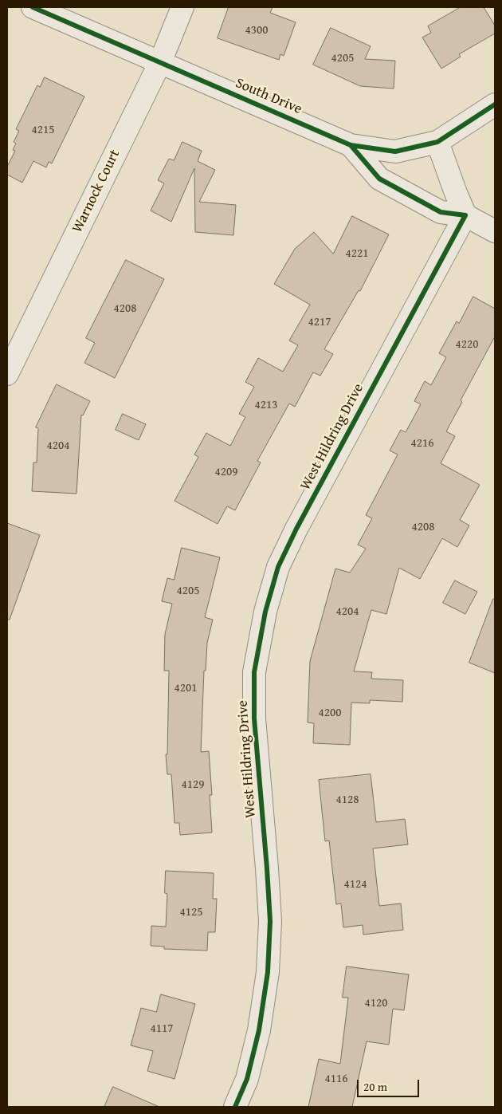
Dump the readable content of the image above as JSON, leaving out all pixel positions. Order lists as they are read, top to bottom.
{
  "streets": {
    "street": ["South Drive", "Warnock Court", "West Hildring Drive"]
  },
  "crossings": [
    ["South Drive", "Warnock Court"]
  ],
  "house_numbers": [
    "4300",
    "4205",
    "4215",
    "4221",
    "4208",
    "4217",
    "4220",
    "4213",
    "4216",
    "4204",
    "4209",
    "4208",
    "4205",
    "4204",
    "4201",
    "4200",
    "4129",
    "4128",
    "4124",
    "4125",
    "4120",
    "4117",
    "4116"
  ],
  "scale_bar": "20 m"
}
